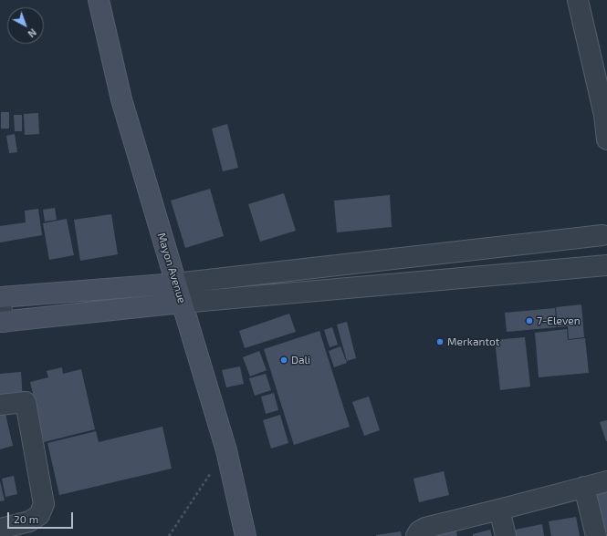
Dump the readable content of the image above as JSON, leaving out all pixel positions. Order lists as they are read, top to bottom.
{
  "streets": {
    "main road": ["Mayon Avenue"]
  },
  "places": ["7-Eleven", "Merkantot", "Dali"],
  "scale_bar": "20 m",
  "north": "bottom right"
}
